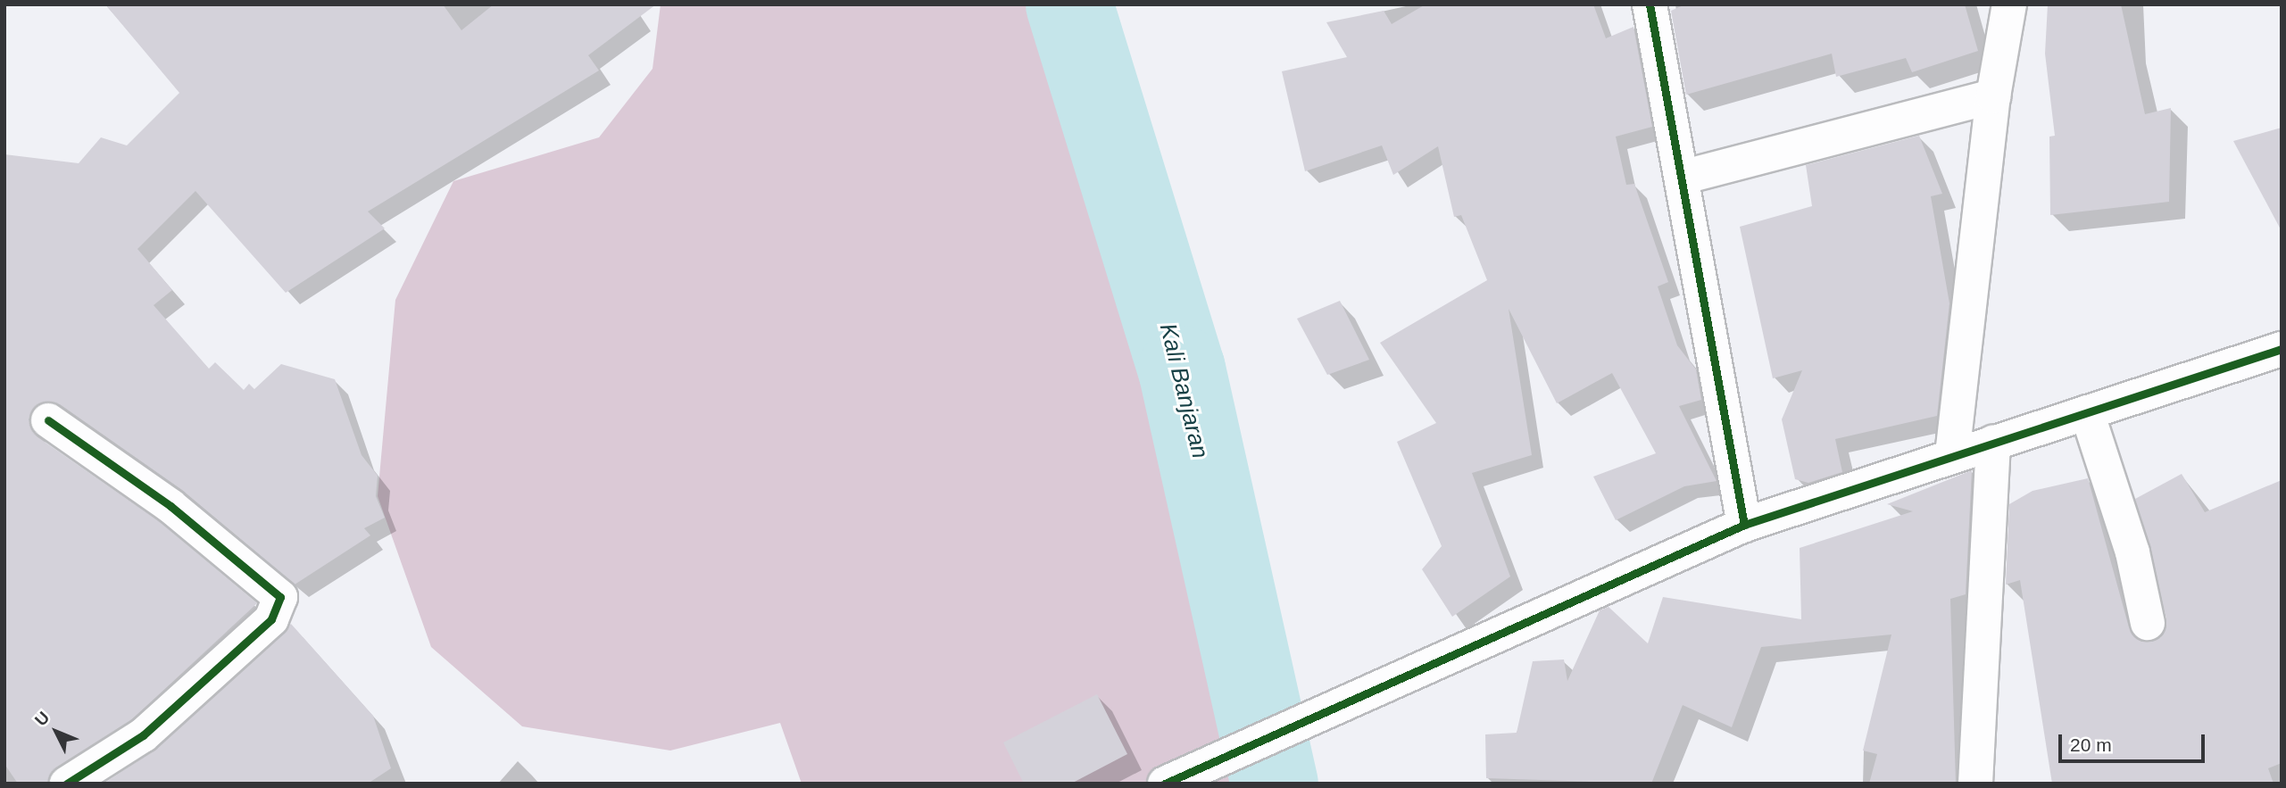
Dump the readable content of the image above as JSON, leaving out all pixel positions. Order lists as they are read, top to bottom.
{
  "water": ["Kali Banjaran"],
  "scale_bar": "20 m",
  "north": "top left"
}
